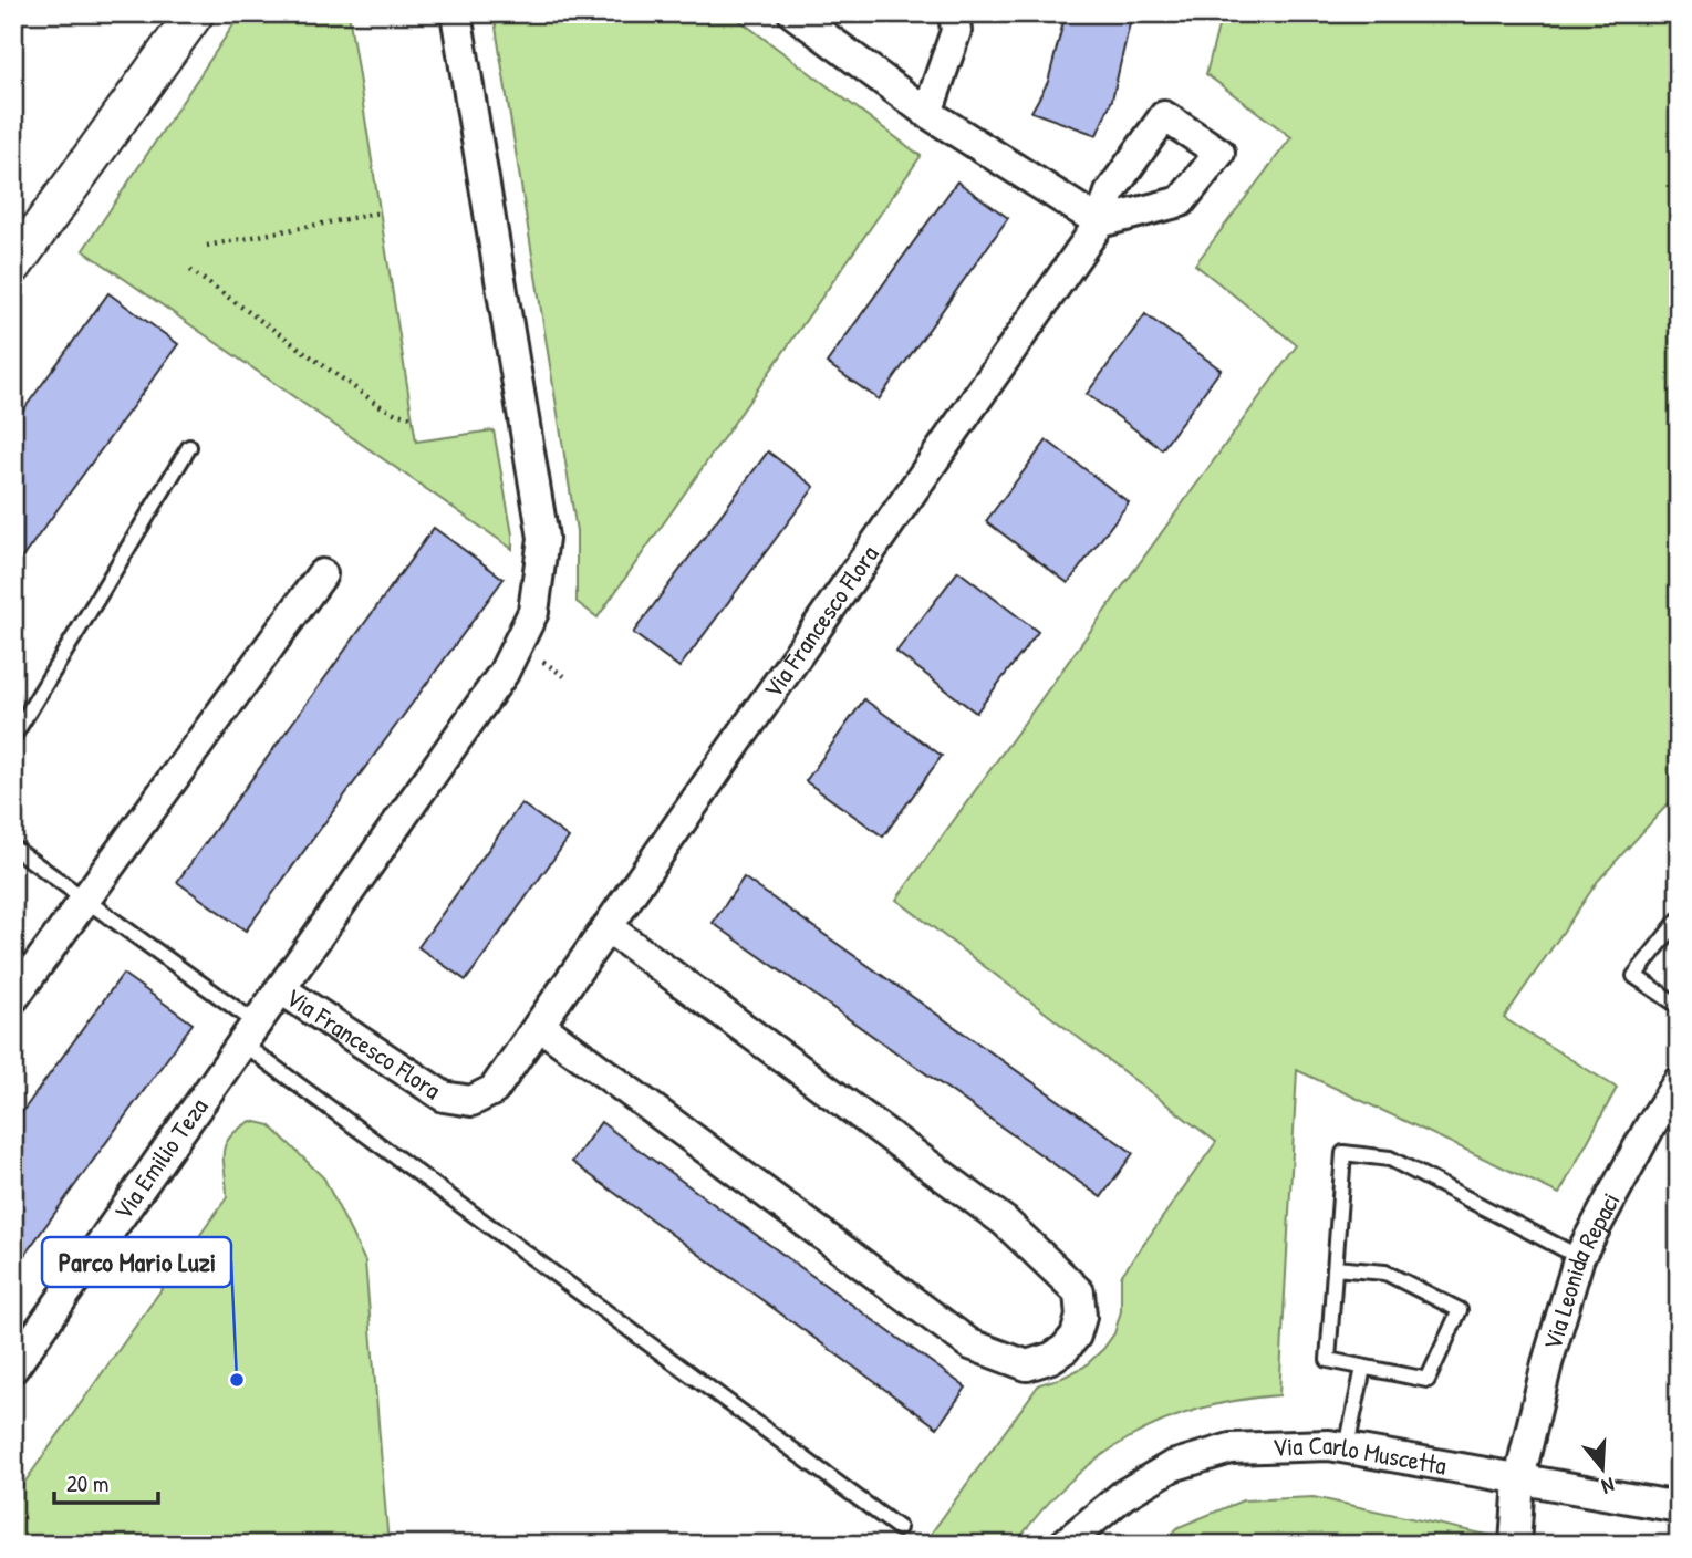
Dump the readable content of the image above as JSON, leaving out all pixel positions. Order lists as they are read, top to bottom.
{
  "streets": {
    "street": [
      "Via Francesco Flora",
      "Via Emilio Teza",
      "Via Leonida Repaci",
      "Via Carlo Muscetta"
    ]
  },
  "crossings": [
    ["Via Francesco Flora", "Via Emilio Teza"],
    ["Via Leonida Repaci", "Via Carlo Muscetta"]
  ],
  "places": ["Parco Mario Luzi"],
  "scale_bar": "20 m",
  "north": "bottom"
}
